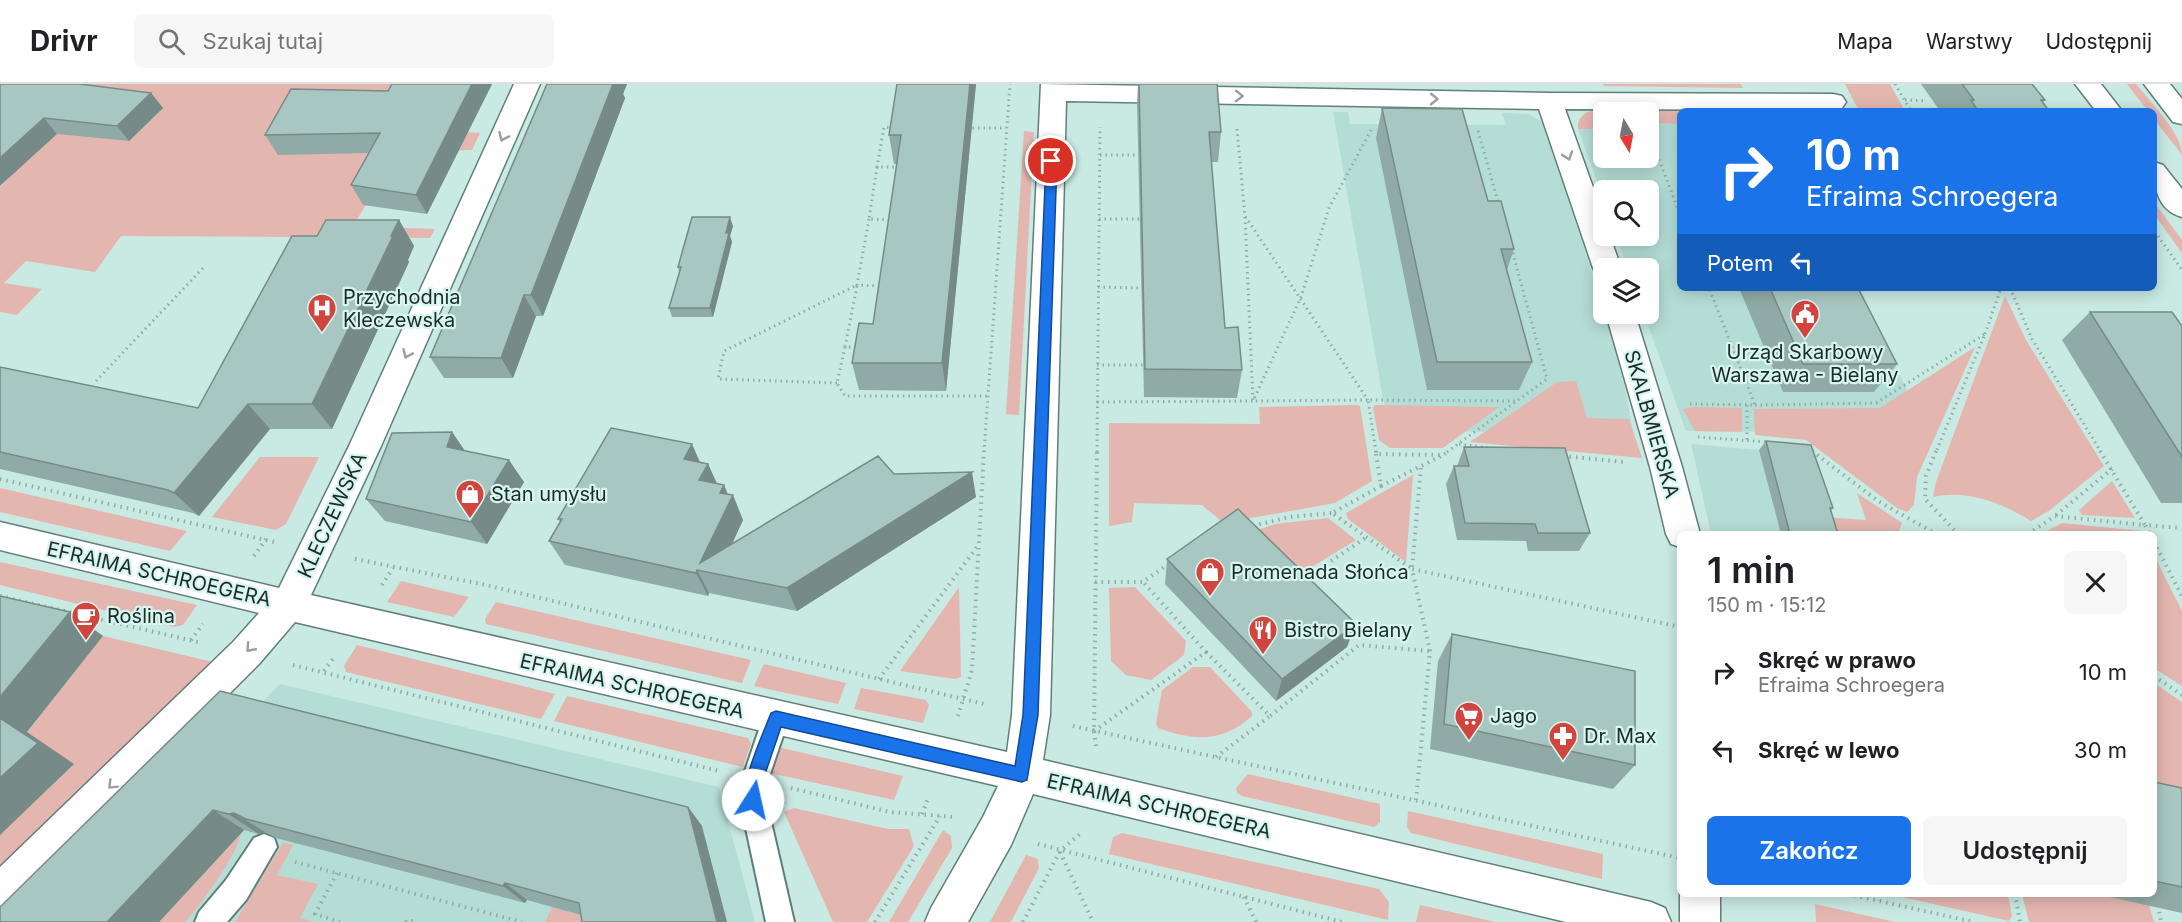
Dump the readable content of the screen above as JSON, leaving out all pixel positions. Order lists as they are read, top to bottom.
{
  "streets": {
    "street": ["SKALBMIERSKA", "KLECZEWSKA", "EFRAIMA SCHROEGERA"]
  },
  "crossings": [
    ["KLECZEWSKA", "EFRAIMA SCHROEGERA"]
  ],
  "one_way": ["KLECZEWSKA"],
  "places": {
    "hospital": ["Przychodnia Kleczewska"],
    "public building": ["Urząd Skarbowy Warszawa - Bielany"],
    "shop": ["Stan umysłu", "Promenada Słońca"],
    "cafe": ["Roślina"],
    "restaurant": ["Bistro Bielany"],
    "supermarket": ["Jago"],
    "pharmacy": ["Dr. Max"]
  },
  "north": "bottom",
  "page": {
    "header": "Drivr",
    "search": "Szukaj tutaj",
    "nav": ["Mapa", "Warstwy", "Udostępnij"],
    "turn": ["10 m", "Efraima Schroegera"],
    "then": "Potem",
    "heading": ["1 min", "150 m · 15:12"],
    "list": [
      {
        "name": "Skręć w prawo",
        "note": "Efraima Schroegera",
        "value": "10 m"
      },
      {
        "name": "Skręć w lewo",
        "value": "30 m"
      }
    ],
    "buttons": ["Zakończ", "Udostępnij"]
  }
}
